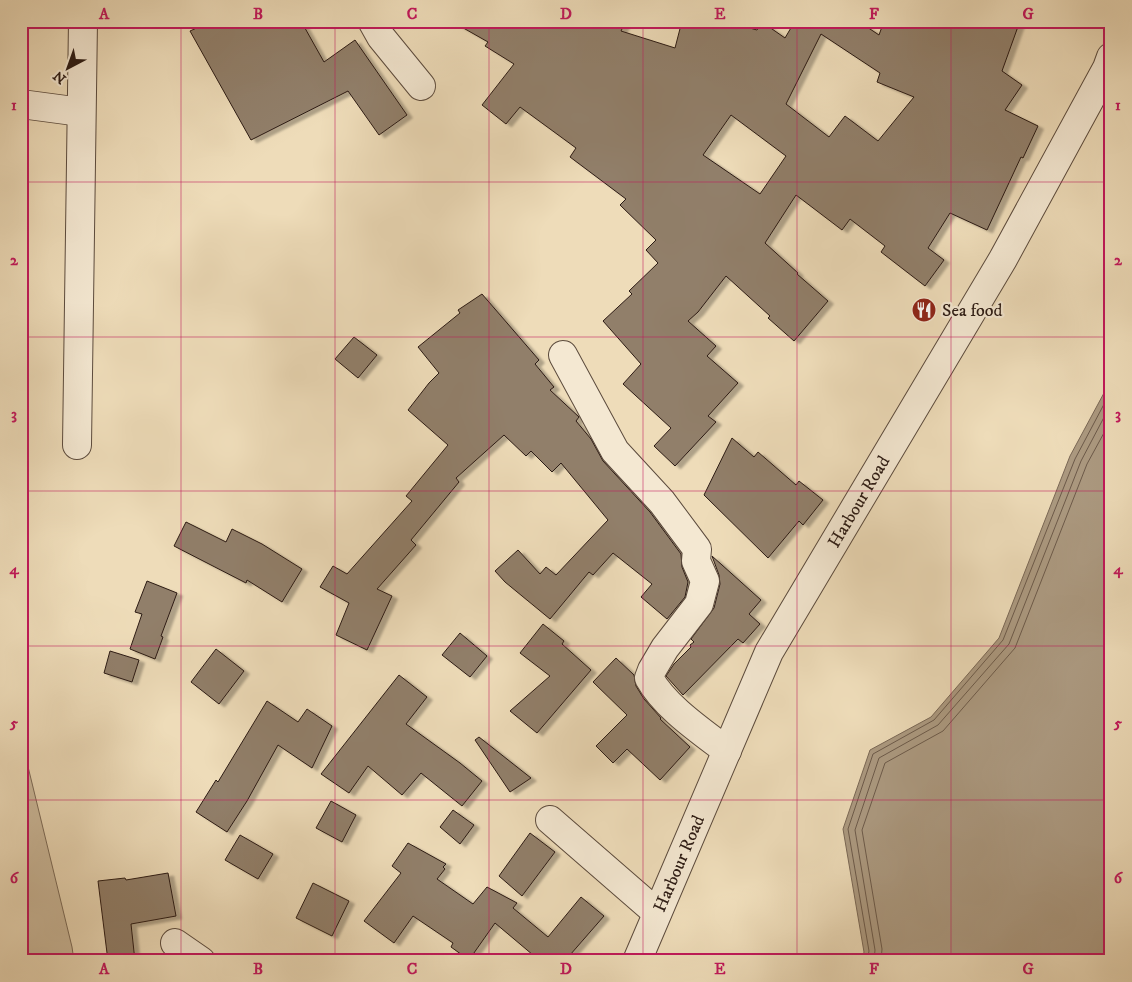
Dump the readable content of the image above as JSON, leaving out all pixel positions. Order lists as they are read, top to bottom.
{
  "streets": {
    "street": ["Harbour Road"]
  },
  "places": {
    "restaurant": ["Sea food"]
  },
  "north": "bottom left",
  "grid": {
    "columns": [
      "A",
      "B",
      "C",
      "D",
      "E",
      "F",
      "G"
    ],
    "rows": [
      "1",
      "2",
      "3",
      "4",
      "5",
      "6"
    ]
  }
}
